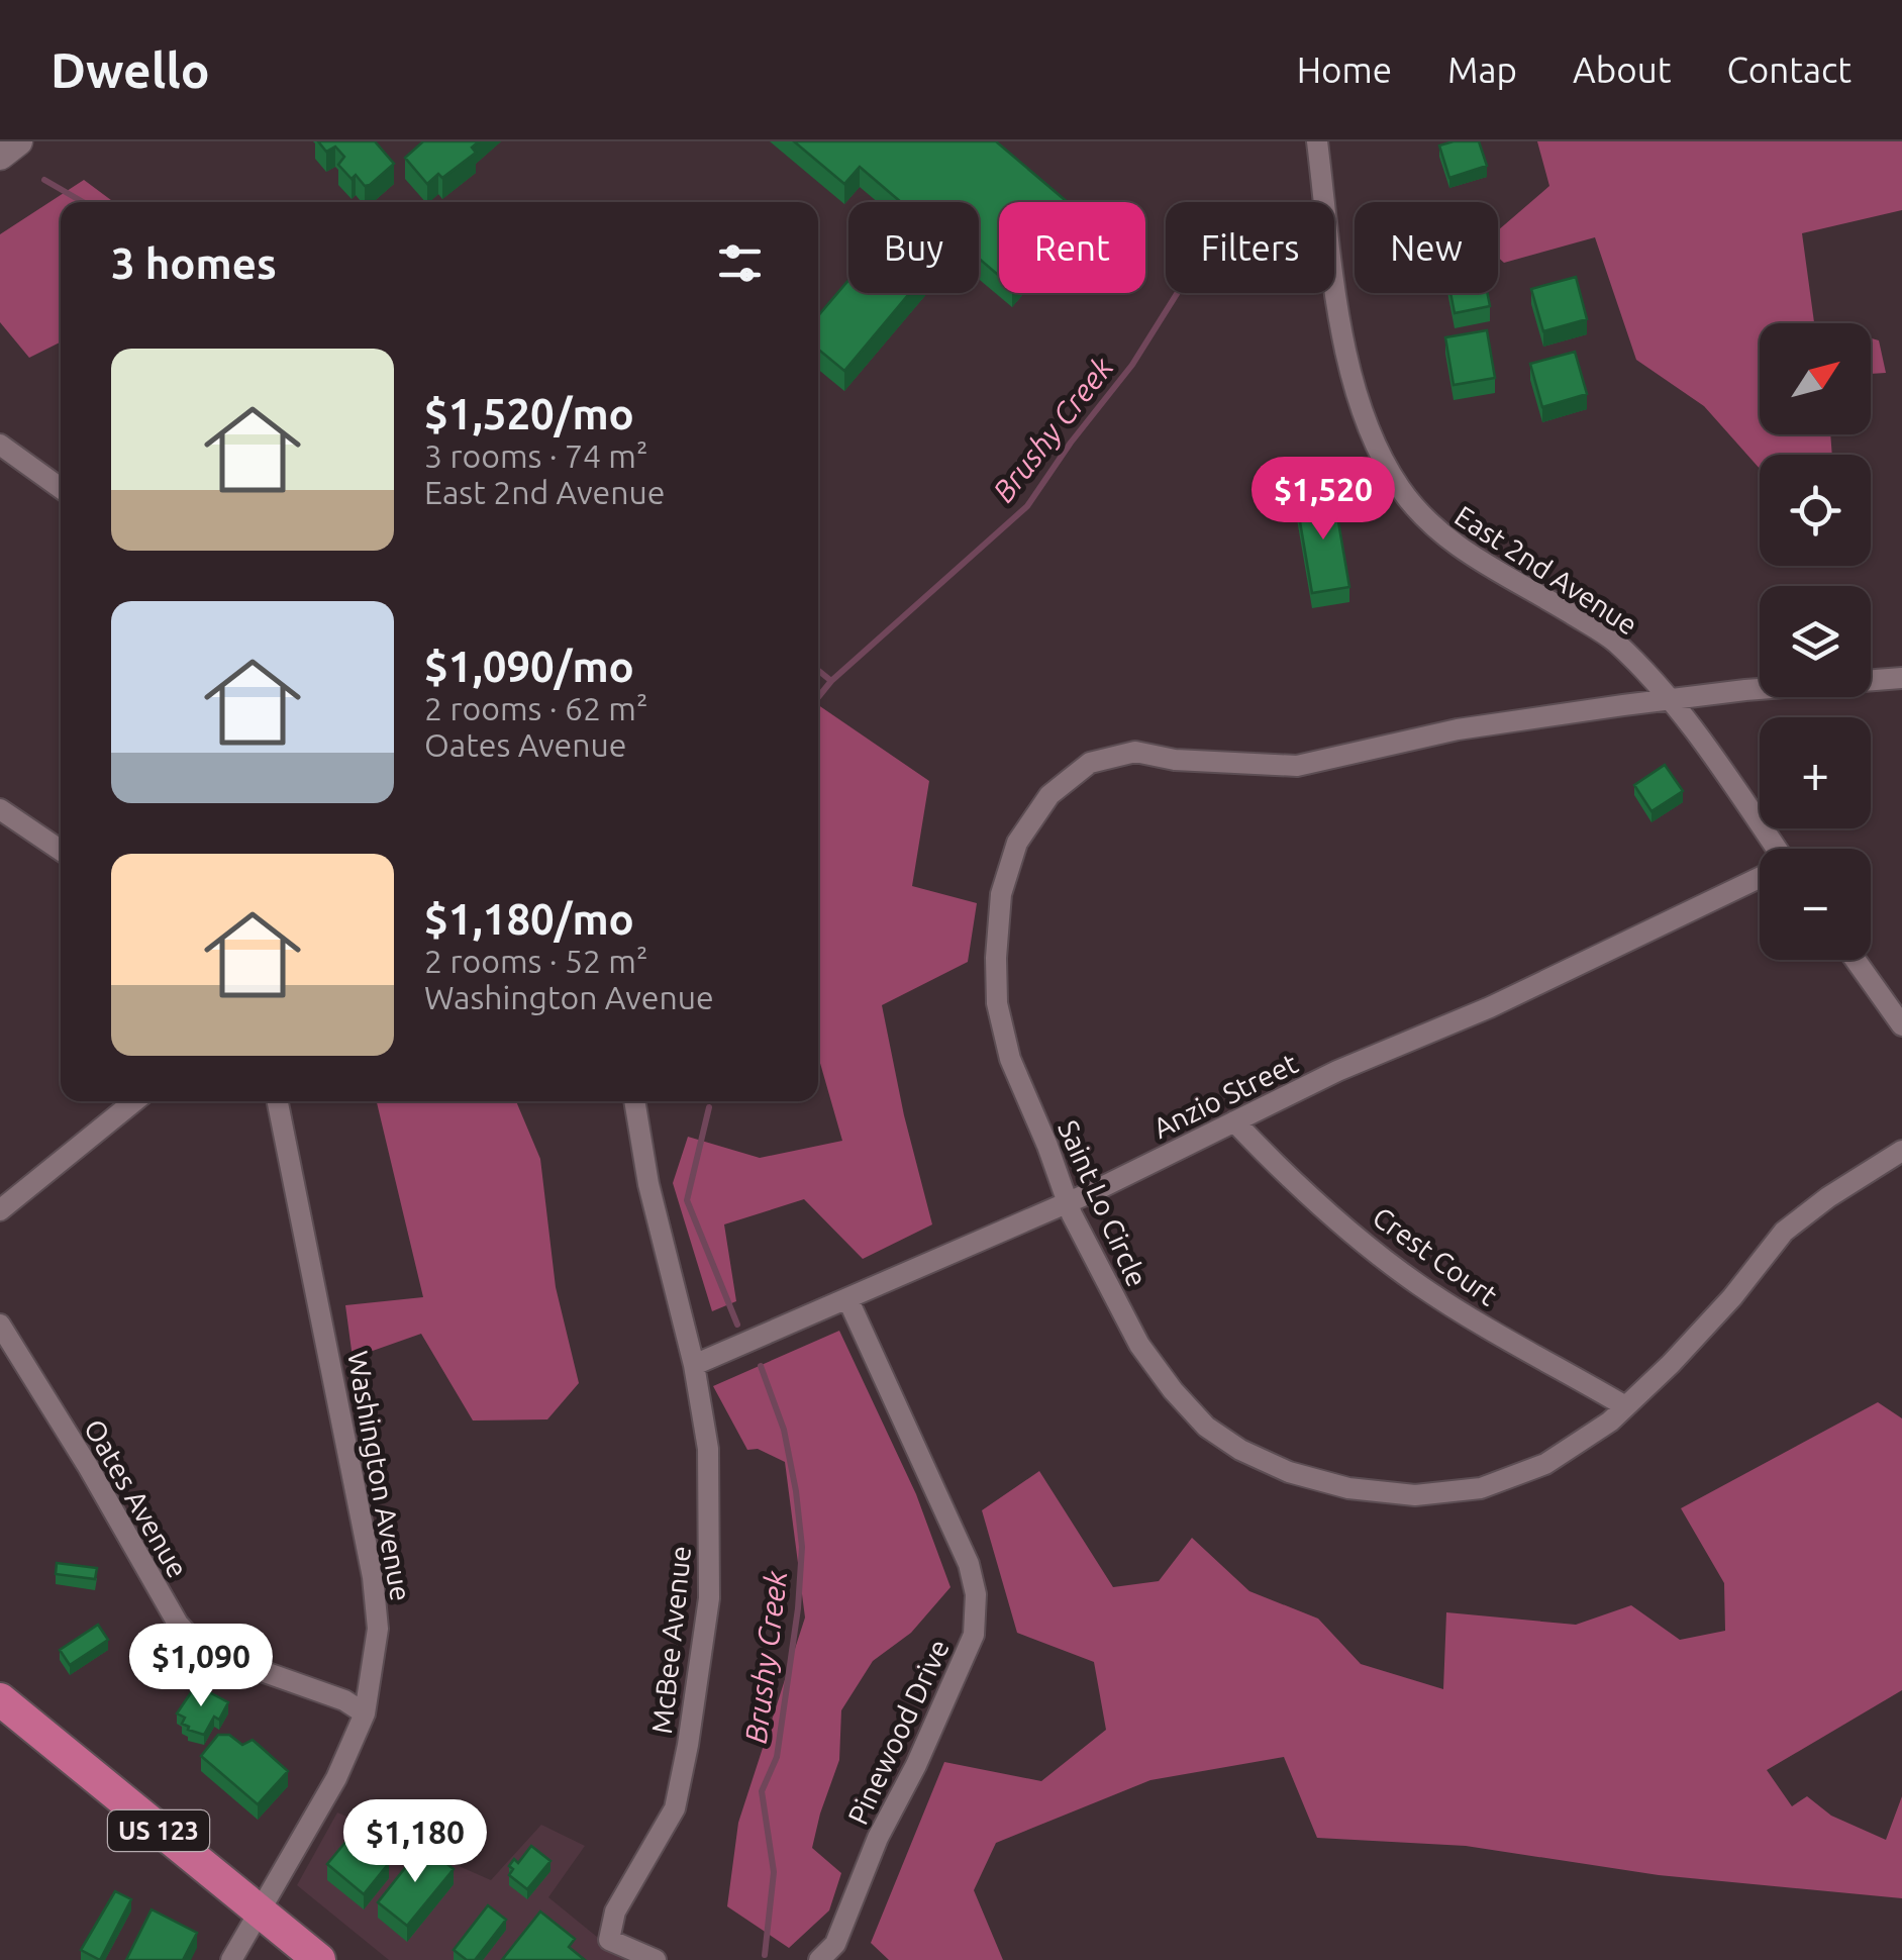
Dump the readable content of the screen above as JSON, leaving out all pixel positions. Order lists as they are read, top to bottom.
{
  "streets": {
    "highway": ["US 123"],
    "street": [
      "East 2nd Avenue",
      "Anzio Street",
      "Saint Lo Circle",
      "Crest Court",
      "Washington Avenue",
      "Oates Avenue",
      "McBee Avenue",
      "Pinewood Drive"
    ]
  },
  "crossings": [
    ["East 2nd Avenue", "Saint Lo Circle"],
    ["Anzio Street", "Saint Lo Circle"],
    ["Anzio Street", "Crest Court"],
    ["Anzio Street", "McBee Avenue"],
    ["Anzio Street", "Pinewood Drive"],
    ["Saint Lo Circle", "Crest Court"],
    ["Washington Avenue", "Oates Avenue"],
    ["Washington Avenue", "US 123"]
  ],
  "water": ["Brushy Creek"],
  "north": "top right",
  "page": {
    "header": "Dwello",
    "nav": [
      "Home",
      "Map",
      "About",
      "Contact"
    ],
    "chip": [
      "Buy",
      "Rent",
      "Filters",
      "New"
    ],
    "heading": "3 homes",
    "map_buttons": ["+", "−"],
    "list": [
      {
        "name": "$1,520/mo",
        "note": "3 rooms · 74 m² · East 2nd Avenue"
      },
      {
        "name": "$1,090/mo",
        "note": "2 rooms · 62 m² · Oates Avenue"
      },
      {
        "name": "$1,180/mo",
        "note": "2 rooms · 52 m² · Washington Avenue"
      }
    ],
    "price": ["$1,520", "$1,090", "$1,180"]
  }
}
